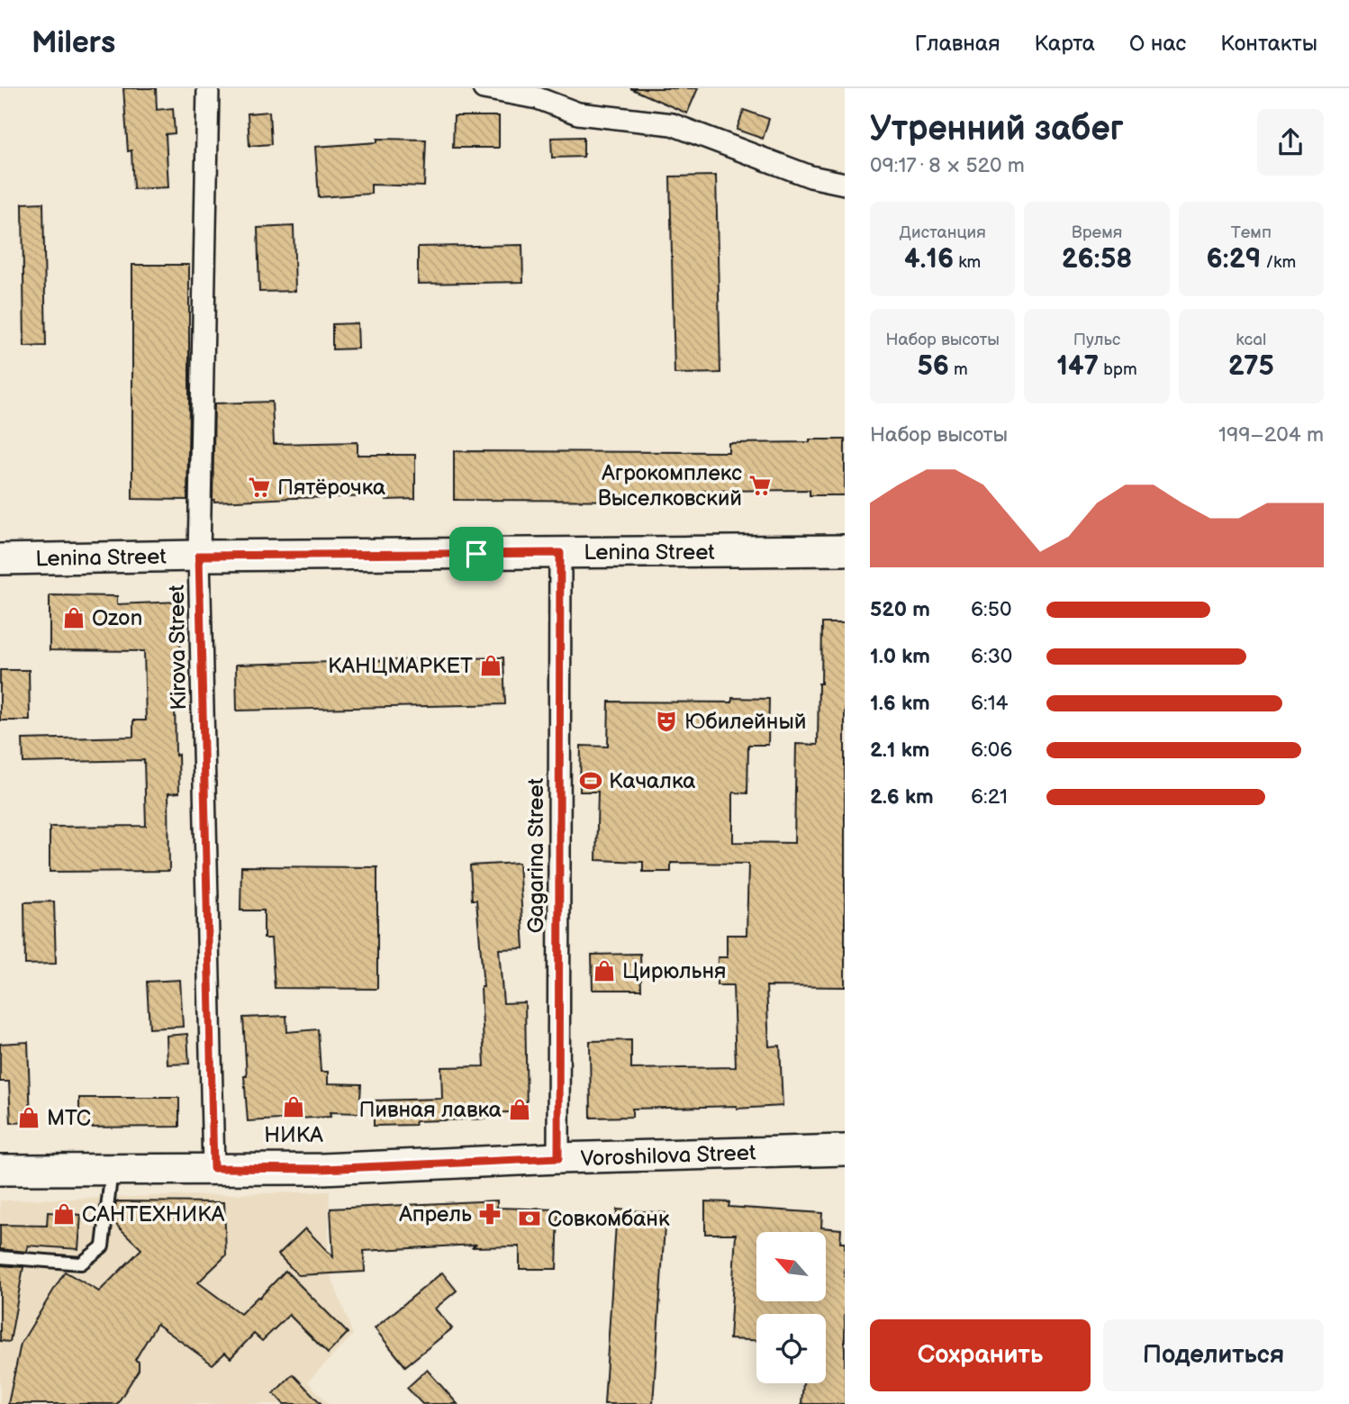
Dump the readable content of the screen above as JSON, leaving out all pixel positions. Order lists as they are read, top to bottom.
{
  "streets": {
    "main road": ["Lenina Street", "Voroshilova Street"],
    "street": ["Kirova Street", "Gagarina Street"]
  },
  "crossings": [
    ["Lenina Street", "Kirova Street"],
    ["Lenina Street", "Gagarina Street"],
    ["Kirova Street", "Voroshilova Street"],
    ["Gagarina Street", "Voroshilova Street"]
  ],
  "places": {
    "supermarket": ["Агрокомплекс Выселковский", "Пятёрочка"],
    "shop": [
      "Ozon",
      "КАНЦМАРКЕТ",
      "Цирюльня",
      "НИКА",
      "Пивная лавка",
      "МТС",
      "САНТЕХНИКА"
    ],
    "theatre": ["Юбилейный"],
    "sports": ["Качалка"],
    "pharmacy": ["Апрель"],
    "bank": ["Совкомбанк"]
  },
  "north": "top left",
  "page": {
    "header": "Milers",
    "nav": [
      "Главная",
      "Карта",
      "О нас",
      "Контакты"
    ],
    "heading": ["Утренний забег", "09:17 · 8 × 520 m"],
    "stats": [
      ["Дистанция", "4.16 km"],
      ["Время", "26:58"],
      ["Темп", "6:29 /km"],
      ["Набор высоты", "56 m"],
      ["Пульс", "147 bpm"],
      ["kcal", "275"]
    ],
    "chart": ["Набор высоты", "199–204 m"],
    "list": [
      {
        "name": "520 m",
        "note": "6:50"
      },
      {
        "name": "1.0 km",
        "note": "6:30"
      },
      {
        "name": "1.6 km",
        "note": "6:14"
      },
      {
        "name": "2.1 km",
        "note": "6:06"
      },
      {
        "name": "2.6 km",
        "note": "6:21"
      }
    ],
    "buttons": ["Сохранить", "Поделиться"]
  }
}
